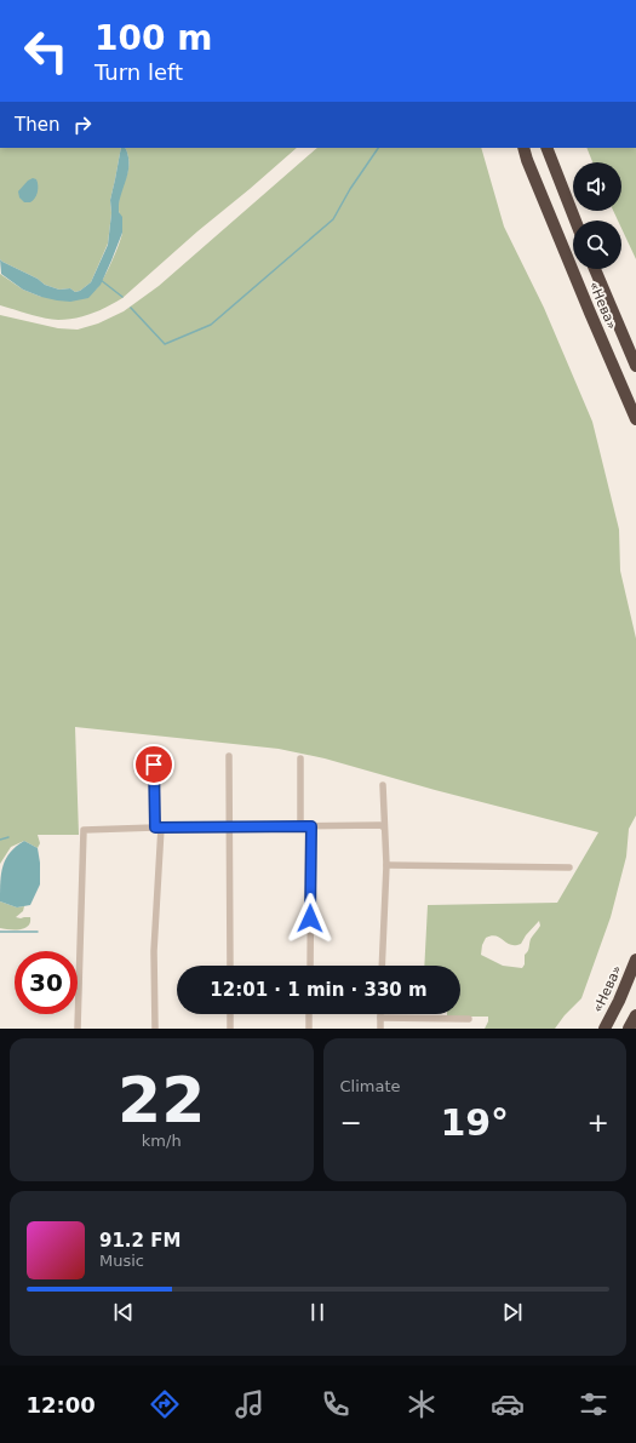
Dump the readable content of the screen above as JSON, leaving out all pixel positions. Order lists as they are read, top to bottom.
{
  "streets": {
    "highway": ["«Нева»"]
  },
  "page": {
    "turn": ["100 m", "Turn left"],
    "then": "Then",
    "limit": "30",
    "trip": "12:01 · 1 min · 330 m",
    "tile": [
      ["22", "km/h"],
      "Climate"
    ],
    "heat": ["−", "19°", "+"],
    "song": ["91.2 FM", "Music"],
    "tabs": "12:00"
  }
}
